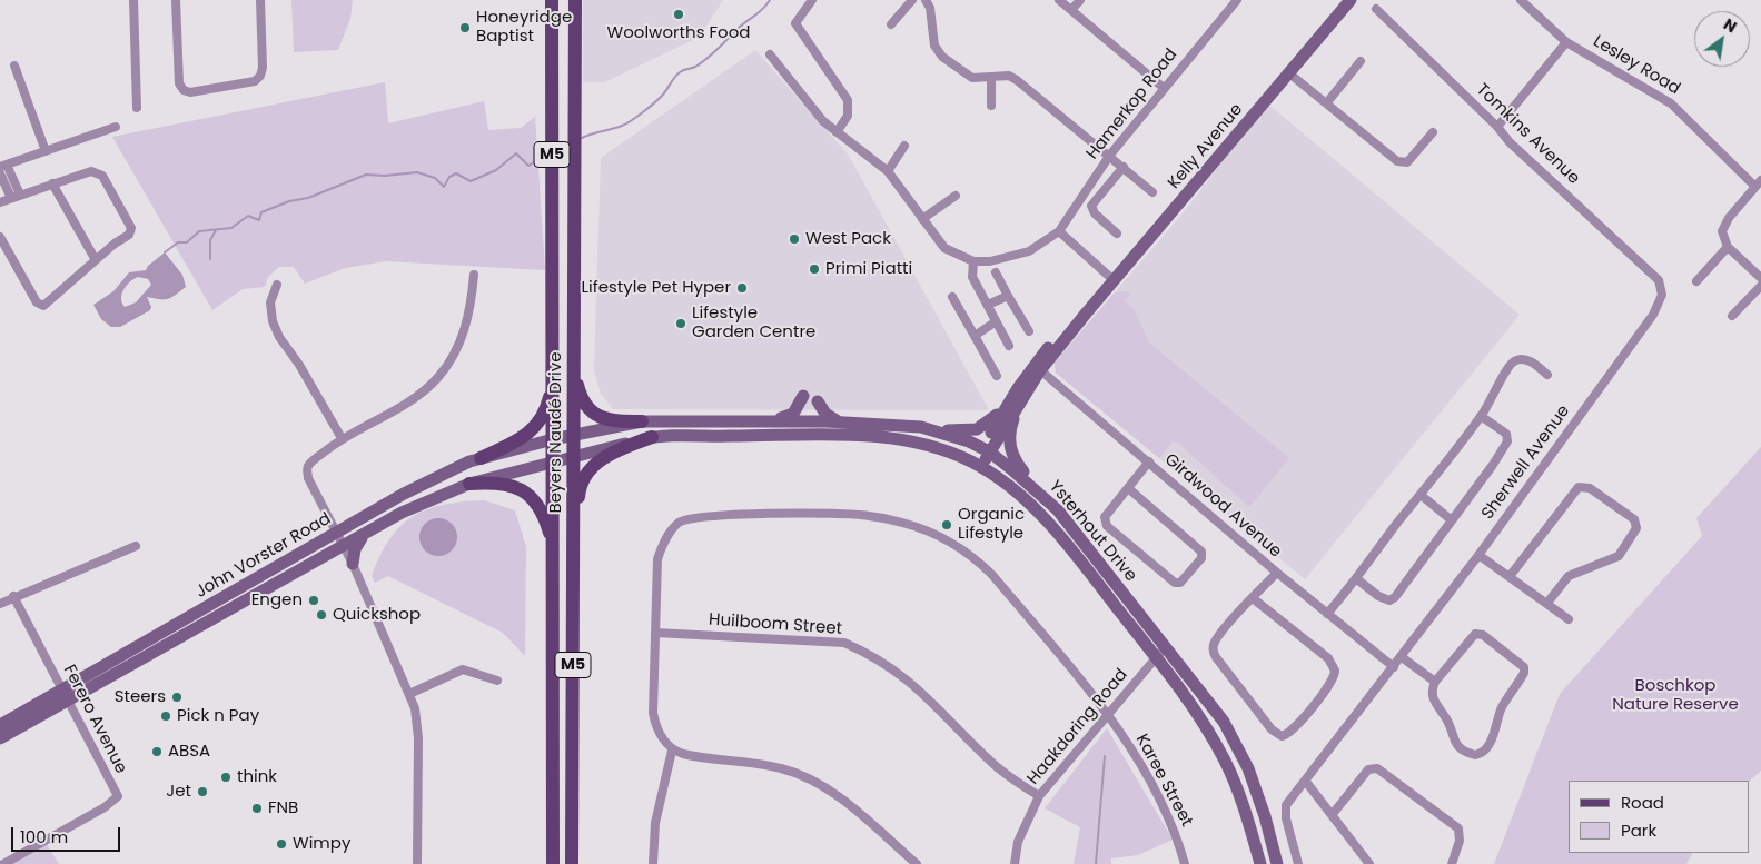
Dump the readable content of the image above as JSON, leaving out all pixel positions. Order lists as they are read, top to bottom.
{
  "streets": {
    "main road": [
      "Kelly Avenue",
      "M5",
      "Beyers Naudé Drive",
      "Ysterhout Drive",
      "John Vorster Road"
    ],
    "street": [
      "Lesley Road",
      "Hamerkop Road",
      "Tomkins Avenue",
      "Sherwell Avenue",
      "Girdwood Avenue",
      "Huilboom Street",
      "Ferero Avenue",
      "Haakdoring Road",
      "Karee Street"
    ]
  },
  "crossings": [
    ["Tomkins Avenue", "Sherwell Avenue"],
    ["Kelly Avenue", "Girdwood Avenue"],
    ["Kelly Avenue", "Ysterhout Drive"],
    ["Beyers Naudé Drive", "Ysterhout Drive"],
    ["Beyers Naudé Drive", "John Vorster Road"],
    ["Sherwell Avenue", "Girdwood Avenue"],
    ["Ysterhout Drive", "John Vorster Road"],
    ["Ysterhout Drive", "Haakdoring Road"],
    ["John Vorster Road", "Ferero Avenue"],
    ["Huilboom Street", "Haakdoring Road"],
    ["Huilboom Street", "Karee Street"],
    ["Haakdoring Road", "Karee Street"]
  ],
  "parks": ["Boschkop Nature Reserve"],
  "places": [
    "Woolworths Food",
    "Honeyridge Baptist",
    "West Pack",
    "Primi Piatti",
    "Lifestyle Pet Hyper",
    "Lifestyle Garden Centre",
    "Organic Lifestyle",
    "Engen",
    "Quickshop",
    "Steers",
    "Pick n Pay",
    "ABSA",
    "think",
    "Jet",
    "FNB",
    "Wimpy"
  ],
  "legend": ["Road", "Park"],
  "scale_bar": "100 m",
  "north": "top right"
}
